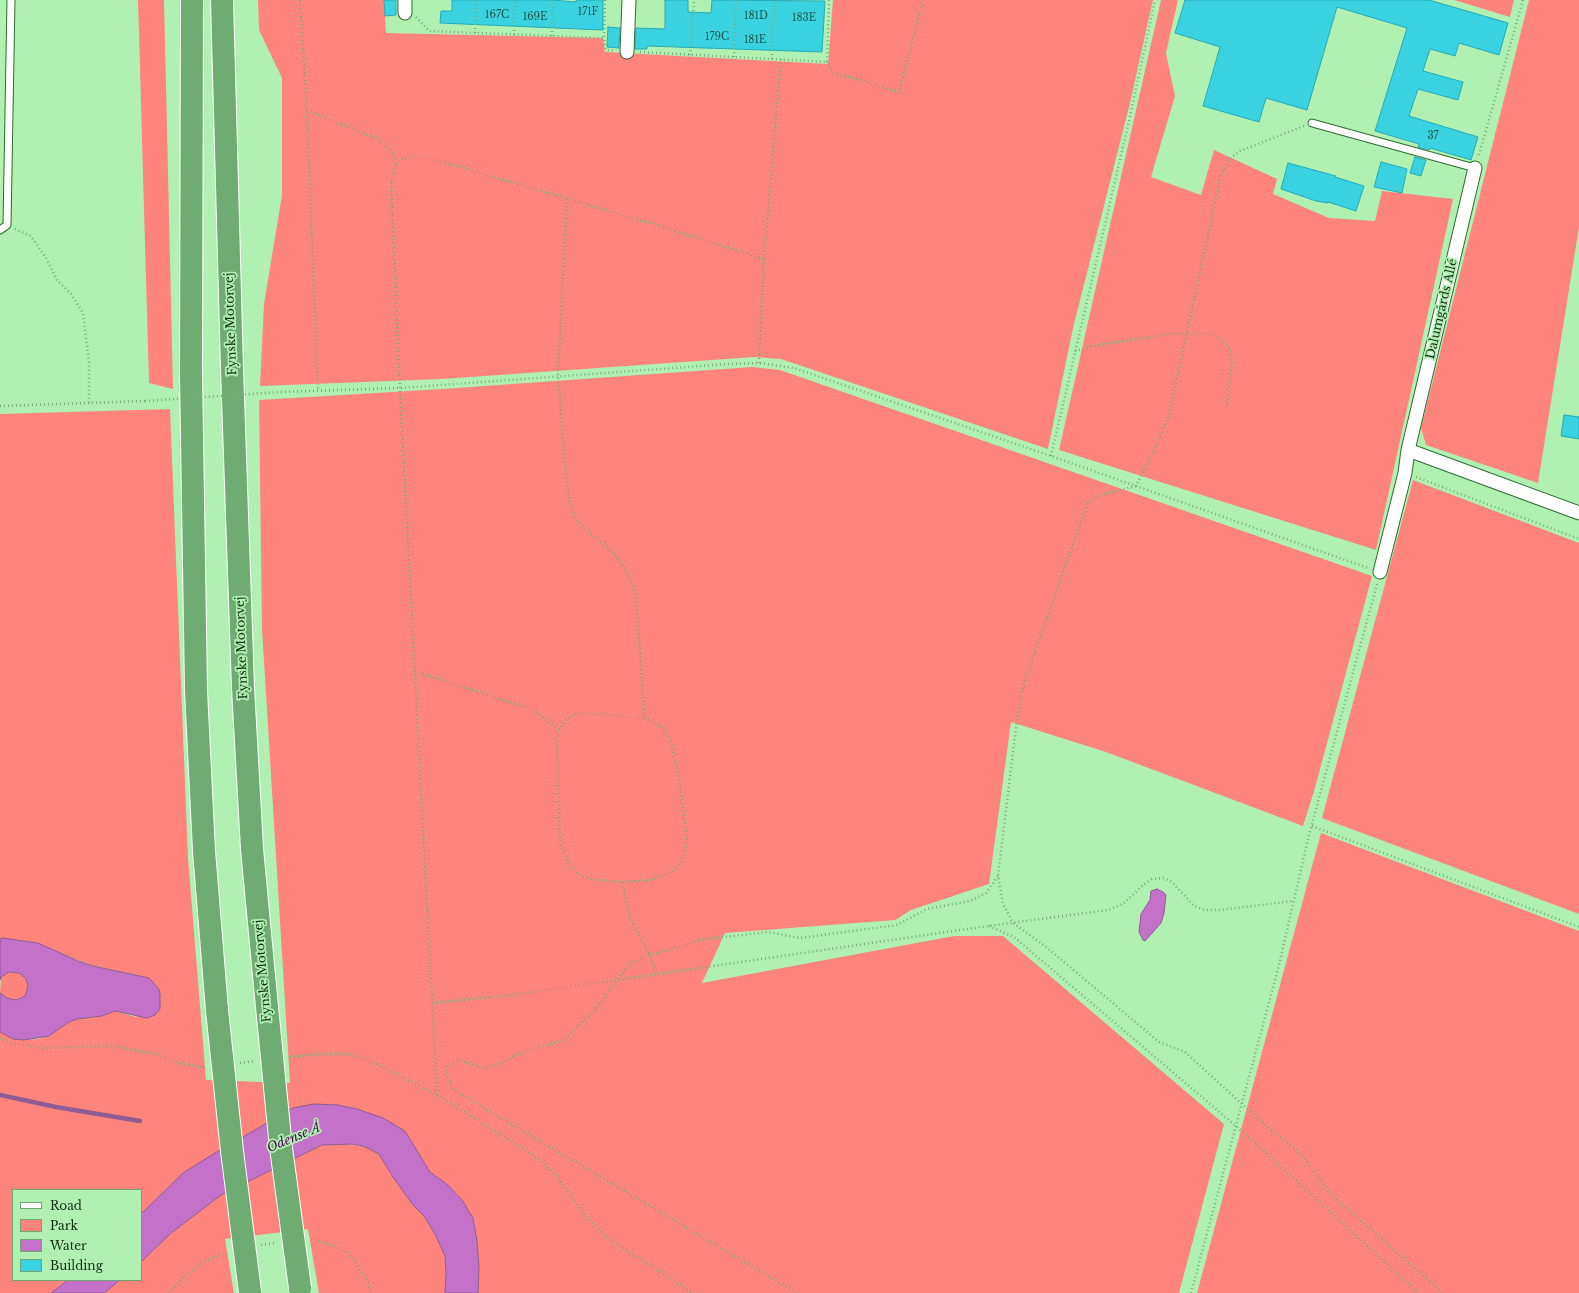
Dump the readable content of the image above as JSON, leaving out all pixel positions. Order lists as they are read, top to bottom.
{
  "streets": {
    "highway": ["Fynske Motorvej"],
    "street": ["Dalumgårds Allé"]
  },
  "water": ["Odense Å"],
  "house_numbers": [
    "171F",
    "167C",
    "181D",
    "169E",
    "183E",
    "179C",
    "181E",
    "37"
  ],
  "legend": [
    "Road",
    "Park",
    "Water",
    "Building"
  ]
}
